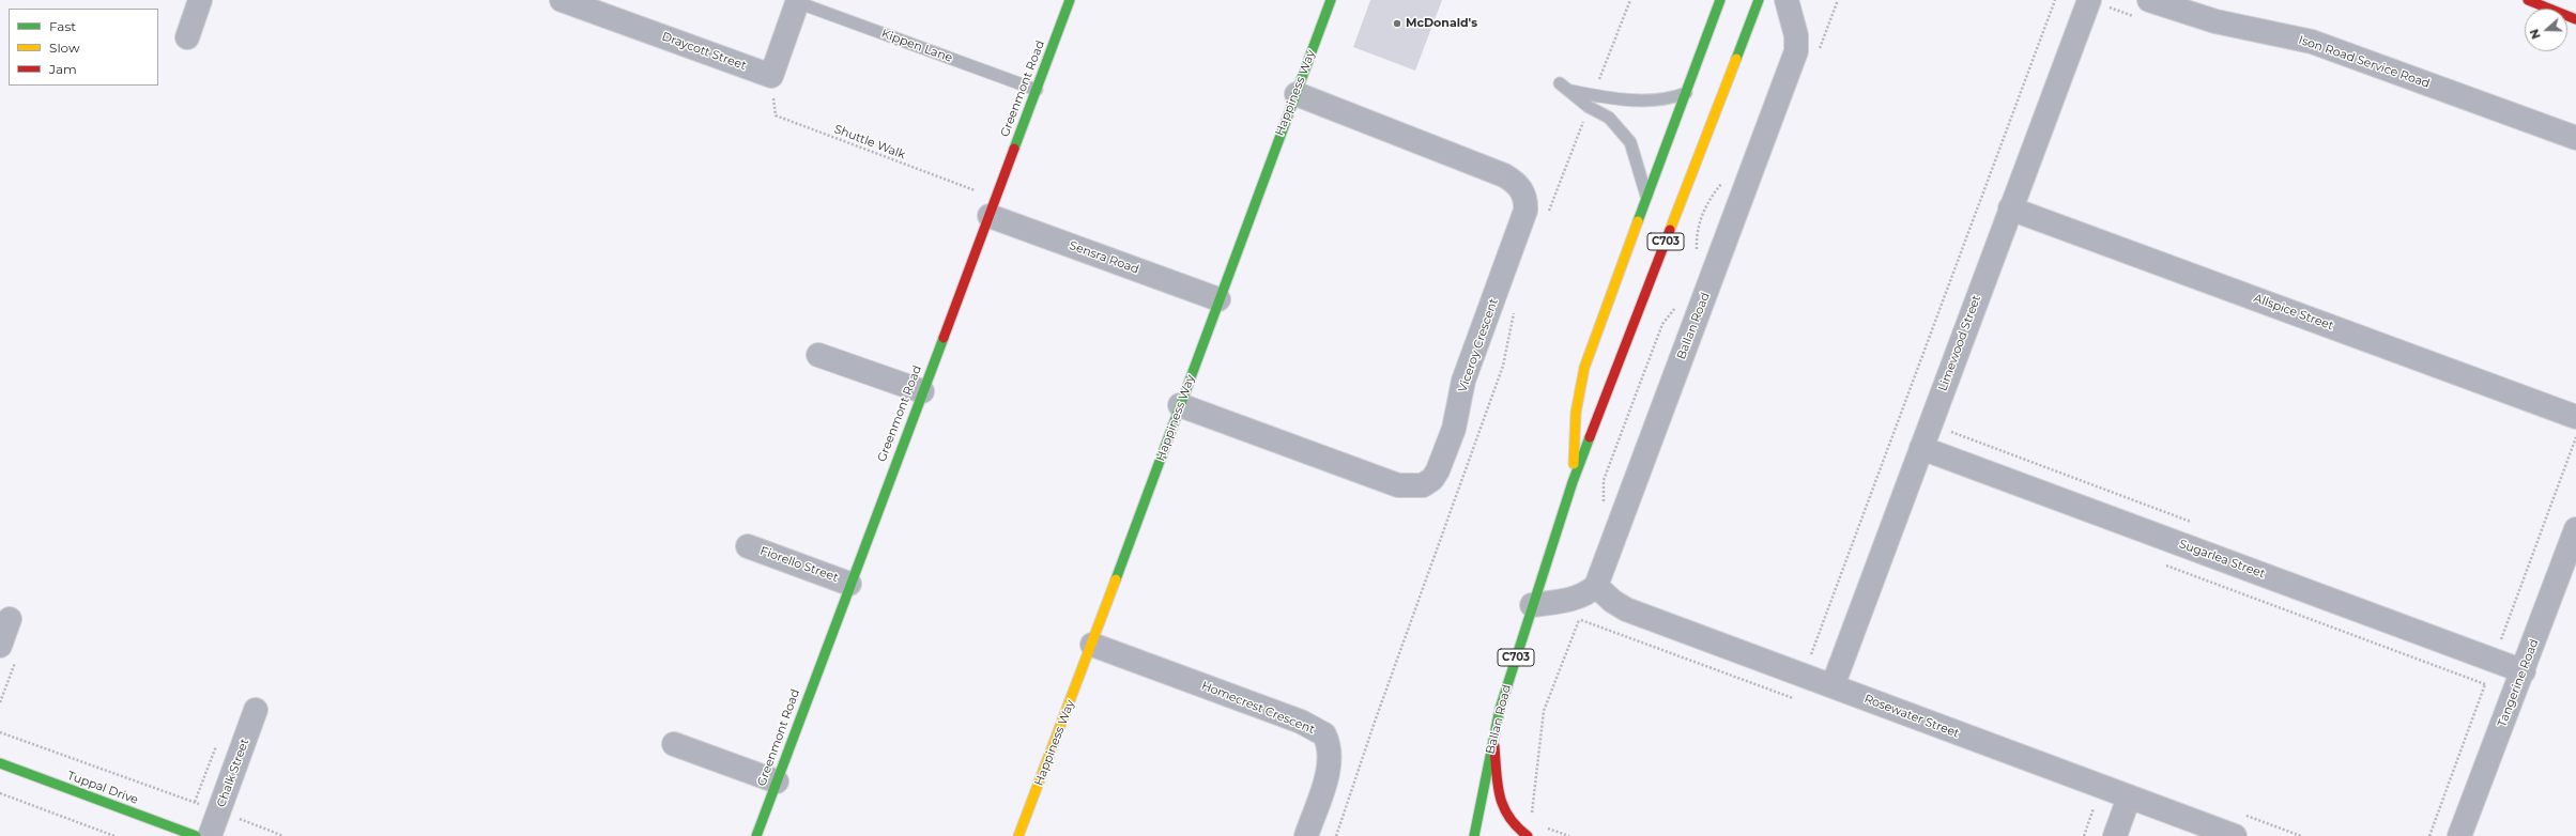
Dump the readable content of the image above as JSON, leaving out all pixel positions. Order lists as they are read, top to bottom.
{
  "streets": {
    "street": [
      "Draycott Street",
      "Ison Road Service Road",
      "Greenmont Road",
      "Happiness Way",
      "C703",
      "Sensra Road",
      "Allspice Street",
      "Ballan Road",
      "Limewood Street",
      "Viceroy Crescent",
      "Sugarlea Street",
      "Fiorello Street",
      "Tangerine Road",
      "Homecrest Crescent",
      "Rosewater Street",
      "Chalk Street",
      "Tuppal Drive"
    ],
    "lane": ["Kippen Lane"],
    "path": ["Shuttle Walk"]
  },
  "crossings": [
    ["Kippen Lane", "Greenmont Road"],
    ["Draycott Street", "Shuttle Walk"],
    ["Greenmont Road", "Shuttle Walk"],
    ["Greenmont Road", "Sensra Road"],
    ["Greenmont Road", "Fiorello Street"],
    ["Happiness Way", "Sensra Road"],
    ["Happiness Way", "Viceroy Crescent"],
    ["Happiness Way", "Homecrest Crescent"],
    ["Shuttle Walk", "Sensra Road"],
    ["Allspice Street", "Limewood Street"],
    ["Ballan Road", "Rosewater Street"],
    ["Limewood Street", "Sugarlea Street"],
    ["Limewood Street", "Rosewater Street"],
    ["Sugarlea Street", "Tangerine Road"]
  ],
  "places": ["McDonald's"],
  "legend": ["Fast", "Slow", "Jam"],
  "north": "left"
}
